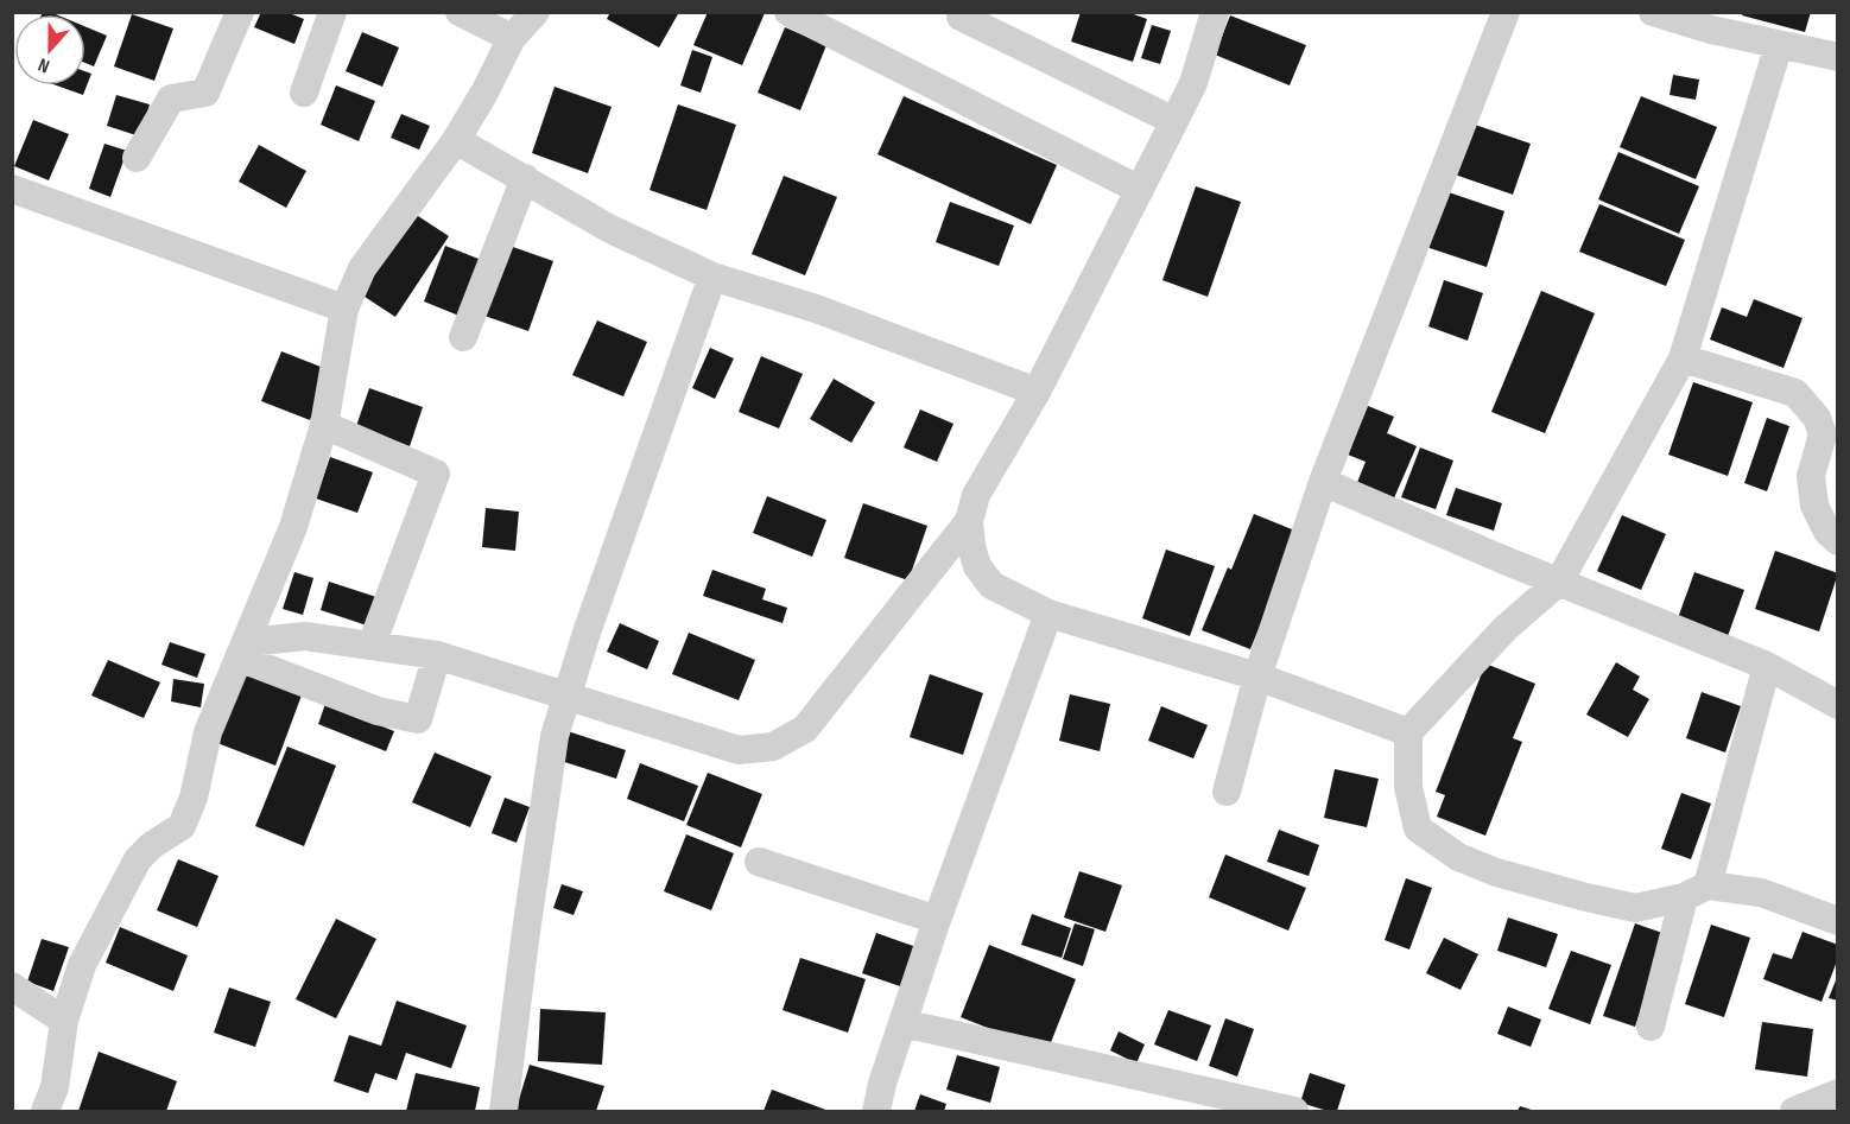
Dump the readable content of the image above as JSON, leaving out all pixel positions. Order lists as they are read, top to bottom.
{
  "north": "bottom"
}
